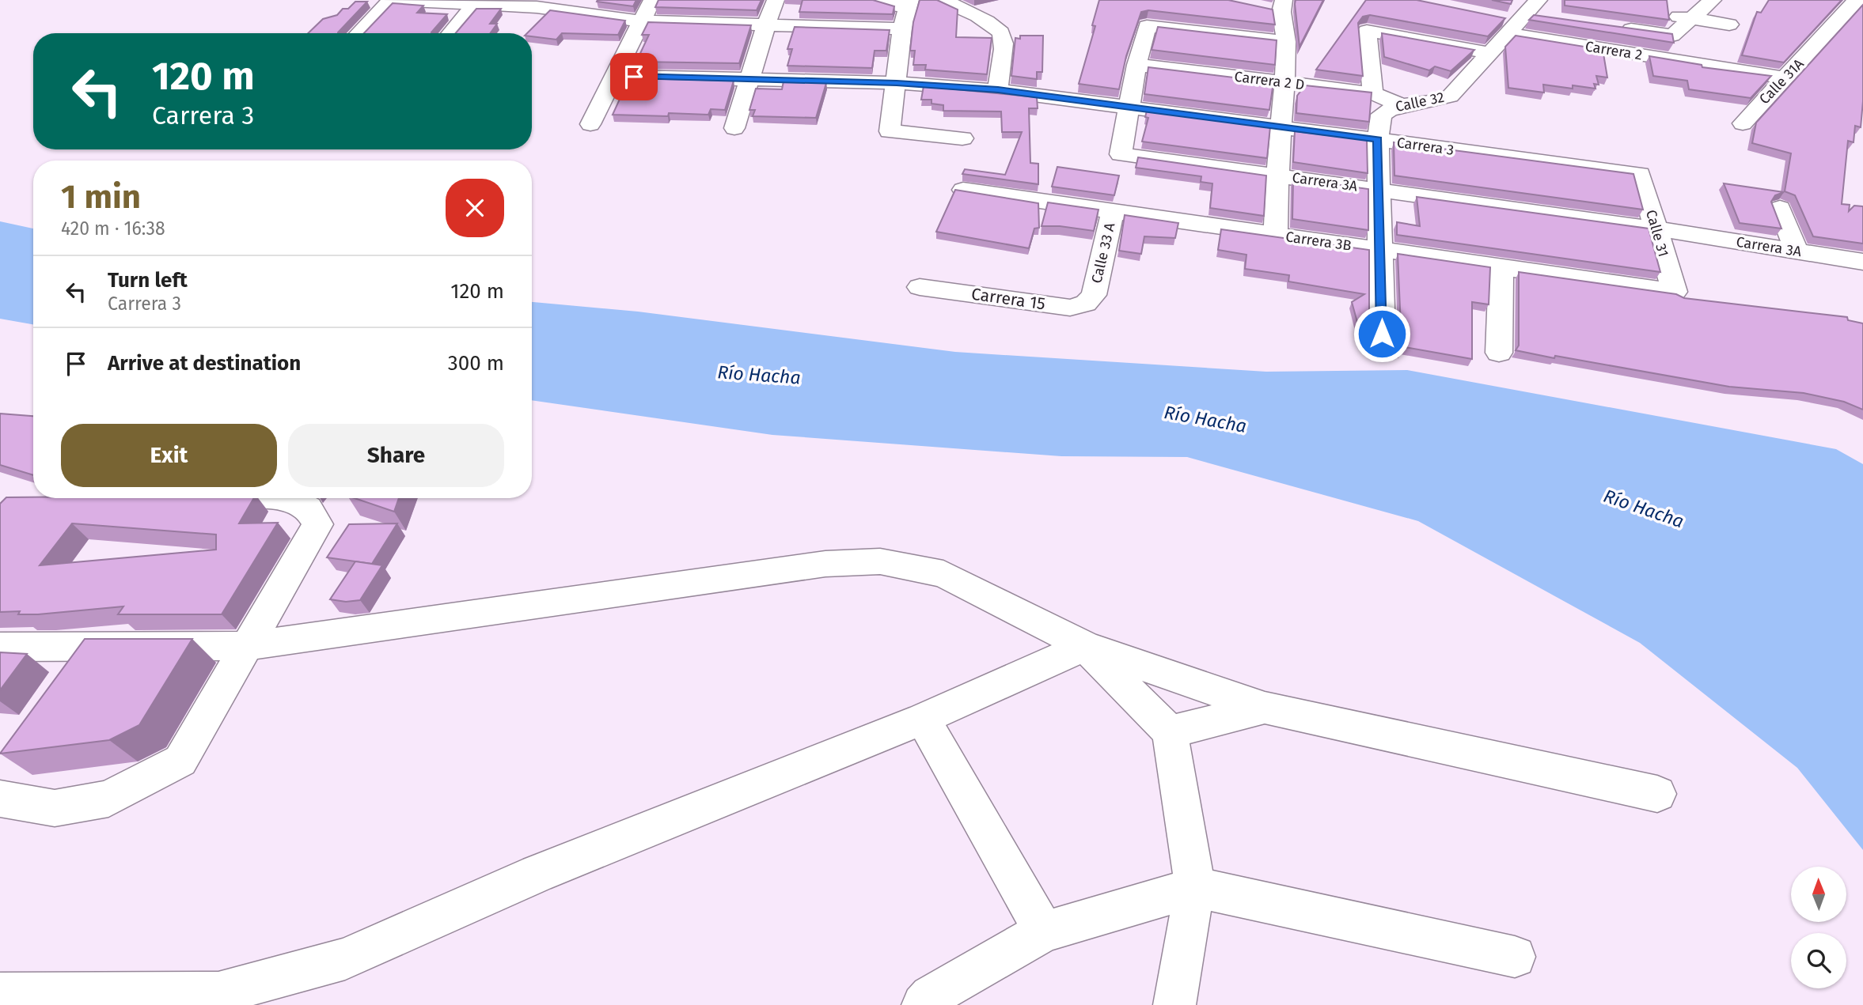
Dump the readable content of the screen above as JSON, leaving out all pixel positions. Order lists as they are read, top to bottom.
{
  "streets": {
    "street": [
      "Carrera 2",
      "Carrera 2 D",
      "Calle 31A",
      "Calle 32",
      "Carrera 3",
      "Carrera 3A",
      "Calle 31",
      "Carrera 3B",
      "Calle 33 A",
      "Carrera 15"
    ]
  },
  "crossings": [
    ["Carrera 2", "Calle 31A"],
    ["Carrera 2", "Calle 32"],
    ["Carrera 2 D", "Calle 32"],
    ["Carrera 2 D", "Carrera 3A"],
    ["Calle 32", "Carrera 3"],
    ["Calle 32", "Carrera 3A"],
    ["Calle 32", "Carrera 3B"],
    ["Carrera 3", "Carrera 3A"],
    ["Carrera 3", "Calle 31"],
    ["Carrera 3A", "Calle 31"],
    ["Calle 31", "Carrera 3B"],
    ["Carrera 3B", "Calle 33 A"],
    ["Calle 33 A", "Carrera 15"]
  ],
  "water": ["Río Hacha"],
  "north": "top",
  "page": {
    "turn": ["120 m", "Carrera 3"],
    "heading": ["1 min", "420 m · 16:38"],
    "list": [
      {
        "name": "Turn left",
        "note": "Carrera 3",
        "value": "120 m"
      },
      {
        "name": "Arrive at destination",
        "value": "300 m"
      }
    ],
    "buttons": ["Exit", "Share"]
  }
}
